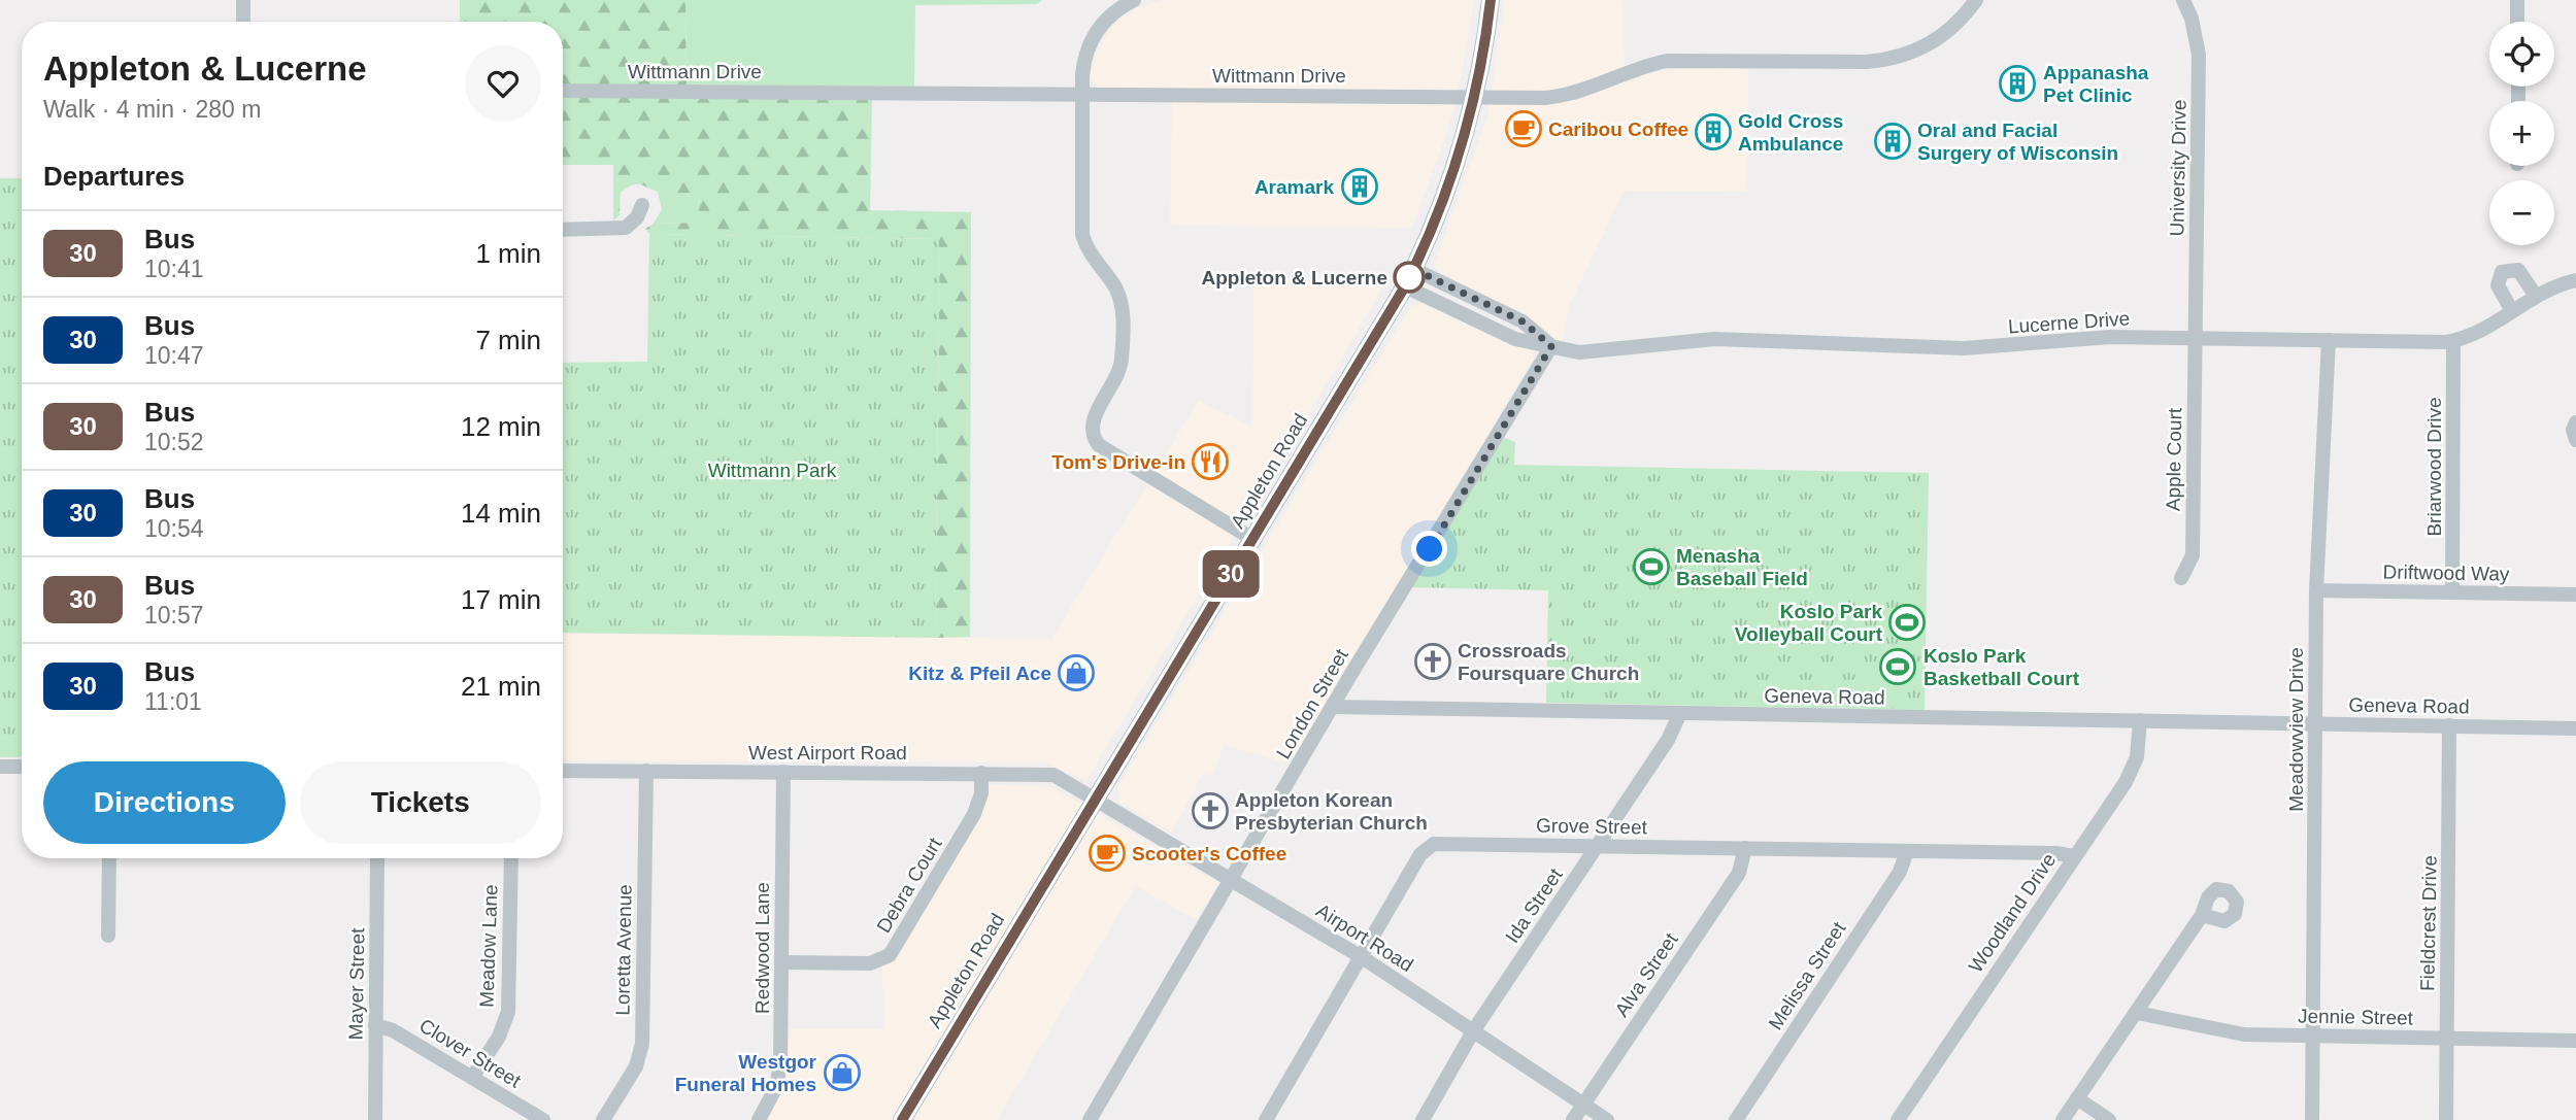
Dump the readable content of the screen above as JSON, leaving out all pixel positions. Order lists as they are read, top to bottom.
{
  "streets": {
    "main road": ["Appleton Road"],
    "street": [
      "Wittmann Drive",
      "University Drive",
      "Lucerne Drive",
      "Apple Court",
      "Briarwood Drive",
      "Driftwood Way",
      "Geneva Road",
      "London Street",
      "Meadowview Drive",
      "West Airport Road",
      "Grove Street",
      "Debra Court",
      "Ida Street",
      "Woodland Drive",
      "Fieldcrest Drive",
      "Airport Road",
      "Meadow Lane",
      "Redwood Lane",
      "Loretta Avenue",
      "Alva Street",
      "Melissa Street",
      "Mayer Street",
      "Jennie Street",
      "Clover Street"
    ]
  },
  "crossings": [
    ["Wittmann Drive", "Appleton Road"],
    ["University Drive", "Lucerne Drive"],
    ["University Drive", "Apple Court"],
    ["Lucerne Drive", "Apple Court"],
    ["Lucerne Drive", "Briarwood Drive"],
    ["Lucerne Drive", "Appleton Road"],
    ["Lucerne Drive", "London Street"],
    ["Lucerne Drive", "Meadowview Drive"],
    ["Briarwood Drive", "Driftwood Way"],
    ["Appleton Road", "West Airport Road"],
    ["Appleton Road", "Airport Road"],
    ["Driftwood Way", "Meadowview Drive"],
    ["Geneva Road", "London Street"],
    ["Geneva Road", "Meadowview Drive"],
    ["Geneva Road", "Ida Street"],
    ["Geneva Road", "Woodland Drive"],
    ["Geneva Road", "Fieldcrest Drive"],
    ["London Street", "Airport Road"],
    ["Meadowview Drive", "Jennie Street"],
    ["West Airport Road", "Debra Court"],
    ["West Airport Road", "Airport Road"],
    ["West Airport Road", "Redwood Lane"],
    ["West Airport Road", "Loretta Avenue"],
    ["Grove Street", "Ida Street"],
    ["Grove Street", "Woodland Drive"],
    ["Grove Street", "Airport Road"],
    ["Grove Street", "Alva Street"],
    ["Grove Street", "Melissa Street"],
    ["Debra Court", "Redwood Lane"],
    ["Ida Street", "Airport Road"],
    ["Fieldcrest Drive", "Jennie Street"],
    ["Airport Road", "Alva Street"],
    ["Meadow Lane", "Clover Street"],
    ["Mayer Street", "Clover Street"]
  ],
  "parks": ["Wittmann Park"],
  "places": {
    "building": [
      "Appanasha Pet Clinic",
      "Gold Cross Ambulance",
      "Oral and Facial Surgery of Wisconsin",
      "Aramark"
    ],
    "cafe": ["Caribou Coffee", "Scooter's Coffee"],
    "other": ["Appleton & Lucerne"],
    "restaurant": ["Tom's Drive-in"],
    "sports": ["Menasha Baseball Field", "Koslo Park Volleyball Court", "Koslo Park Basketball Court"],
    "church": ["Crossroads Foursquare Church", "Appleton Korean Presbyterian Church"],
    "shop": ["Kitz & Pfeil Ace", "Westgor Funeral Homes"]
  },
  "lines": ["bus line 30"],
  "page": {
    "on_map": "30",
    "map_buttons": ["+", "−"],
    "heading": [
      ["Appleton & Lucerne", "Walk · 4 min · 280 m"],
      "Departures"
    ],
    "list": [
      {
        "mark": "30",
        "name": "Bus",
        "note": "10:41",
        "value": "1 min"
      },
      {
        "mark": "30",
        "name": "Bus",
        "note": "10:47",
        "value": "7 min"
      },
      {
        "mark": "30",
        "name": "Bus",
        "note": "10:52",
        "value": "12 min"
      },
      {
        "mark": "30",
        "name": "Bus",
        "note": "10:54",
        "value": "14 min"
      },
      {
        "mark": "30",
        "name": "Bus",
        "note": "10:57",
        "value": "17 min"
      },
      {
        "mark": "30",
        "name": "Bus",
        "note": "11:01",
        "value": "21 min"
      }
    ],
    "buttons": ["Directions", "Tickets"]
  }
}
